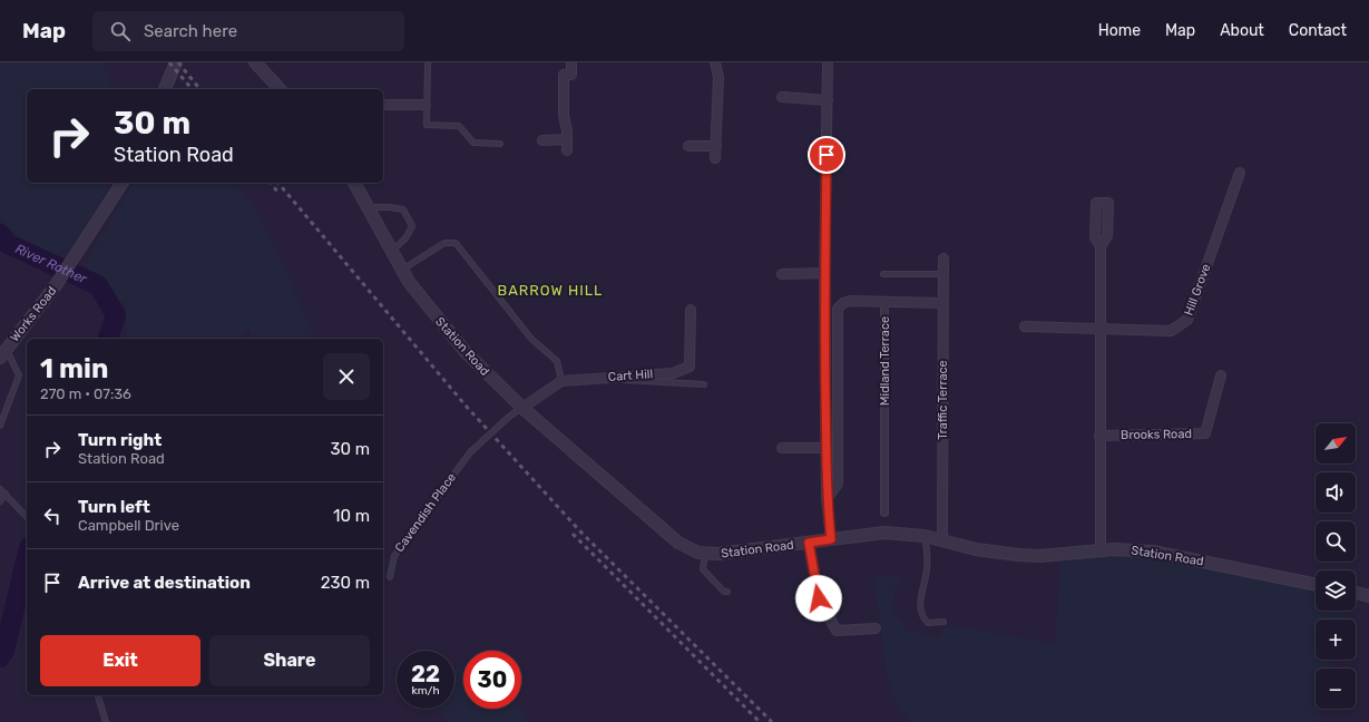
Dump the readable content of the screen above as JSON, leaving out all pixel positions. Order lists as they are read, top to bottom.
{
  "streets": {
    "street": [
      "Hill Grove",
      "Works Road",
      "Station Road",
      "Midland Terrace",
      "Cart Hill",
      "Traffic Terrace",
      "Brooks Road"
    ],
    "lane": ["Cavendish Place"]
  },
  "crossings": [
    ["Station Road", "Traffic Terrace"],
    ["Station Road", "Cavendish Place"]
  ],
  "districts": ["BARROW HILL"],
  "water": ["River Rother"],
  "north": "top right",
  "page": {
    "header": "Map",
    "search": "Search here",
    "nav": [
      "Home",
      "Map",
      "About",
      "Contact"
    ],
    "turn": ["30 m", "Station Road"],
    "heading": ["1 min", "270 m · 07:36"],
    "list": [
      {
        "name": "Turn right",
        "note": "Station Road",
        "value": "30 m"
      },
      {
        "name": "Turn left",
        "note": "Campbell Drive",
        "value": "10 m"
      },
      {
        "name": "Arrive at destination",
        "value": "230 m"
      }
    ],
    "map_buttons": ["+", "−"],
    "buttons": ["Exit", "Share"],
    "speed": "22 km/h",
    "limit": "30"
  }
}
